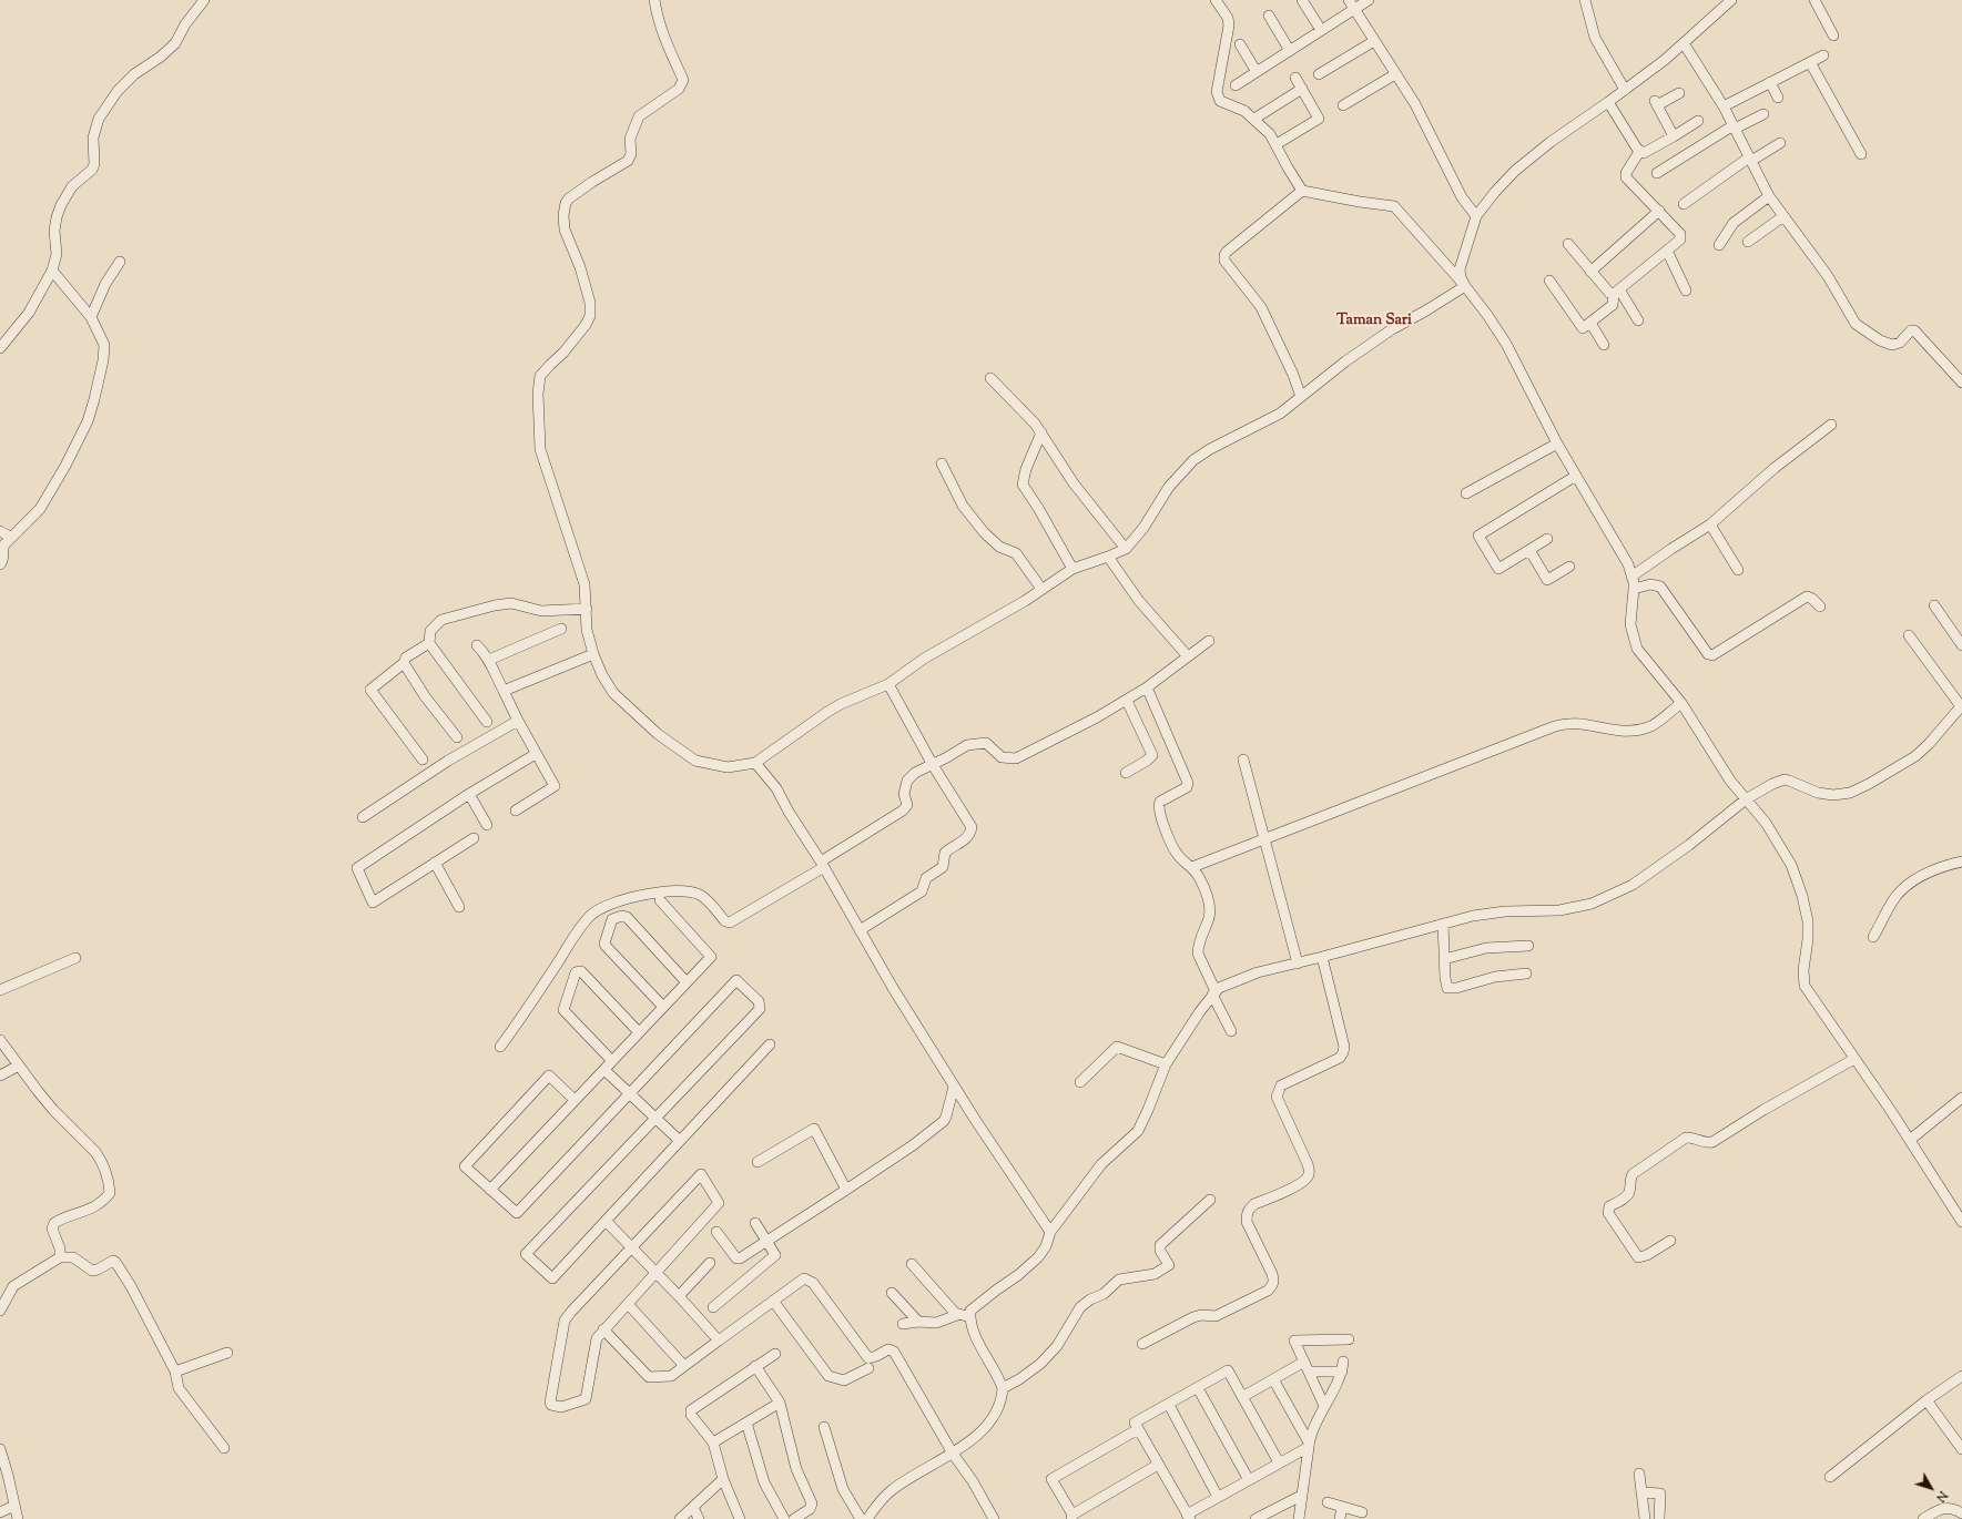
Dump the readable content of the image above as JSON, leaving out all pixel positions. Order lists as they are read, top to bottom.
{
  "districts": ["Taman Sari"],
  "north": "bottom right"
}
